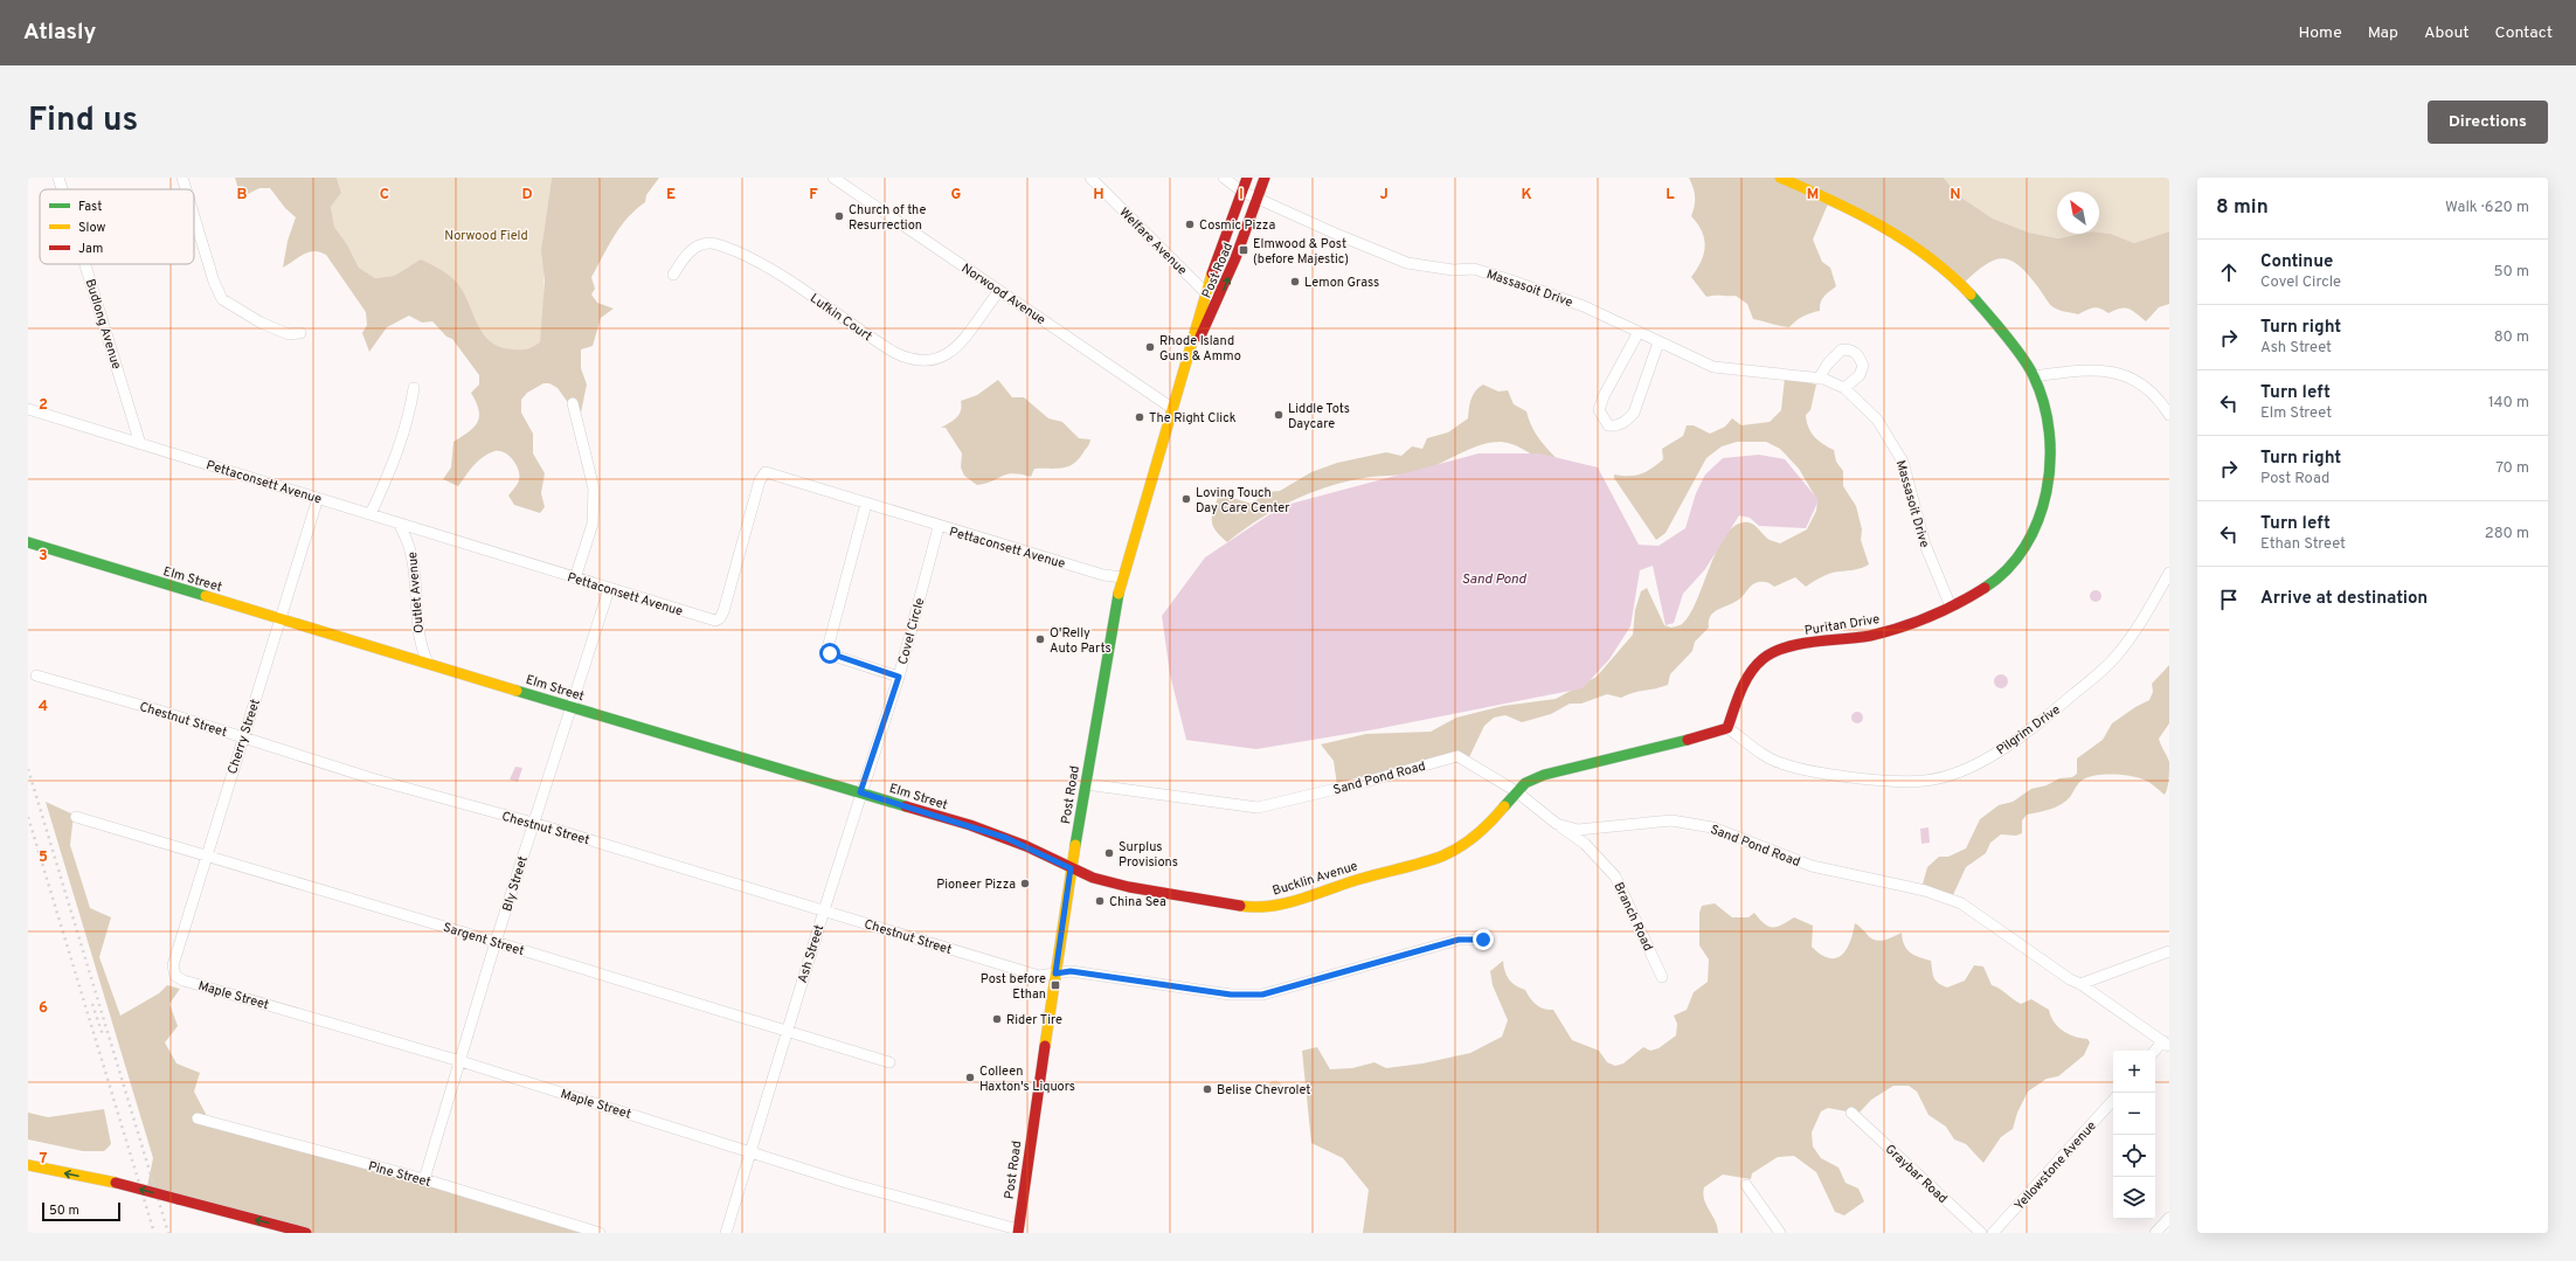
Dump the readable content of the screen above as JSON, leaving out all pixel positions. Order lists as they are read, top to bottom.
{
  "streets": {
    "main road": [
      "Post Road",
      "Elm Street",
      "Puritan Drive",
      "Bucklin Avenue"
    ],
    "street": [
      "Welfare Avenue",
      "Massasoit Drive",
      "Norwood Avenue",
      "Lufkin Court",
      "Budlong Avenue",
      "Pettaconsett Avenue",
      "Outlet Avenue",
      "Covel Circle",
      "Chestnut Street",
      "Pilgrim Drive",
      "Cherry Street",
      "Sand Pond Road",
      "Bly Street",
      "Branch Road",
      "Sargent Street",
      "Ash Street",
      "Maple Street",
      "Yellowstone Avenue",
      "Pine Street",
      "Graybar Road"
    ]
  },
  "crossings": [
    ["Welfare Avenue", "Post Road"],
    ["Post Road", "Massasoit Drive"],
    ["Post Road", "Norwood Avenue"],
    ["Post Road", "Pettaconsett Avenue"],
    ["Post Road", "Elm Street"],
    ["Post Road", "Chestnut Street"],
    ["Post Road", "Sand Pond Road"],
    ["Post Road", "Bucklin Avenue"],
    ["Post Road", "Maple Street"],
    ["Massasoit Drive", "Puritan Drive"],
    ["Norwood Avenue", "Lufkin Court"],
    ["Budlong Avenue", "Pettaconsett Avenue"],
    ["Pettaconsett Avenue", "Outlet Avenue"],
    ["Pettaconsett Avenue", "Covel Circle"],
    ["Pettaconsett Avenue", "Cherry Street"],
    ["Pettaconsett Avenue", "Bly Street"],
    ["Elm Street", "Outlet Avenue"],
    ["Elm Street", "Cherry Street"],
    ["Elm Street", "Bucklin Avenue"],
    ["Elm Street", "Bly Street"],
    ["Elm Street", "Ash Street"],
    ["Puritan Drive", "Pilgrim Drive"],
    ["Covel Circle", "Ash Street"],
    ["Chestnut Street", "Cherry Street"],
    ["Chestnut Street", "Bly Street"],
    ["Chestnut Street", "Ash Street"],
    ["Cherry Street", "Sargent Street"],
    ["Cherry Street", "Maple Street"],
    ["Sand Pond Road", "Bucklin Avenue"],
    ["Sand Pond Road", "Branch Road"],
    ["Bly Street", "Sargent Street"],
    ["Bly Street", "Maple Street"],
    ["Bly Street", "Pine Street"],
    ["Sargent Street", "Ash Street"],
    ["Ash Street", "Maple Street"]
  ],
  "water": ["Sand Pond"],
  "parks": ["Norwood Field"],
  "places": {
    "other": [
      "Church of the Resurrection",
      "Cosmic Pizza",
      "Lemon Grass",
      "Rhode Island Guns & Ammo",
      "Liddle Tots Daycare",
      "The Right Click",
      "Loving Touch Day Care Center",
      "O'Relly Auto Parts",
      "Surplus Provisions",
      "Pioneer Pizza",
      "China Sea",
      "Rider Tire",
      "Colleen Haxton's Liquors",
      "Belise Chevrolet"
    ],
    "transit": ["Elmwood & Post (before Majestic)", "Post before Ethan"]
  },
  "legend": ["Fast", "Slow", "Jam"],
  "scale_bar": "50 m",
  "north": "top left",
  "page": {
    "header": "Atlasly",
    "nav": [
      "Home",
      "Map",
      "About",
      "Contact"
    ],
    "title": "Find us",
    "buttons": "Directions",
    "heading": ["8 min", "Walk · 620 m"],
    "list": [
      ["Continue", "Covel Circle", "50 m"],
      ["Turn right", "Ash Street", "80 m"],
      ["Turn left", "Elm Street", "140 m"],
      ["Turn right", "Post Road", "70 m"],
      ["Turn left", "Ethan Street", "280 m"],
      "Arrive at destination"
    ],
    "map_buttons": ["+", "−"],
    "scale": "50 m"
  },
  "grid": {
    "columns": [
      "B",
      "C",
      "D",
      "E",
      "F",
      "G",
      "H",
      "I",
      "J",
      "K",
      "L",
      "M",
      "N"
    ],
    "rows": [
      "2",
      "3",
      "4",
      "5",
      "6",
      "7"
    ]
  }
}
